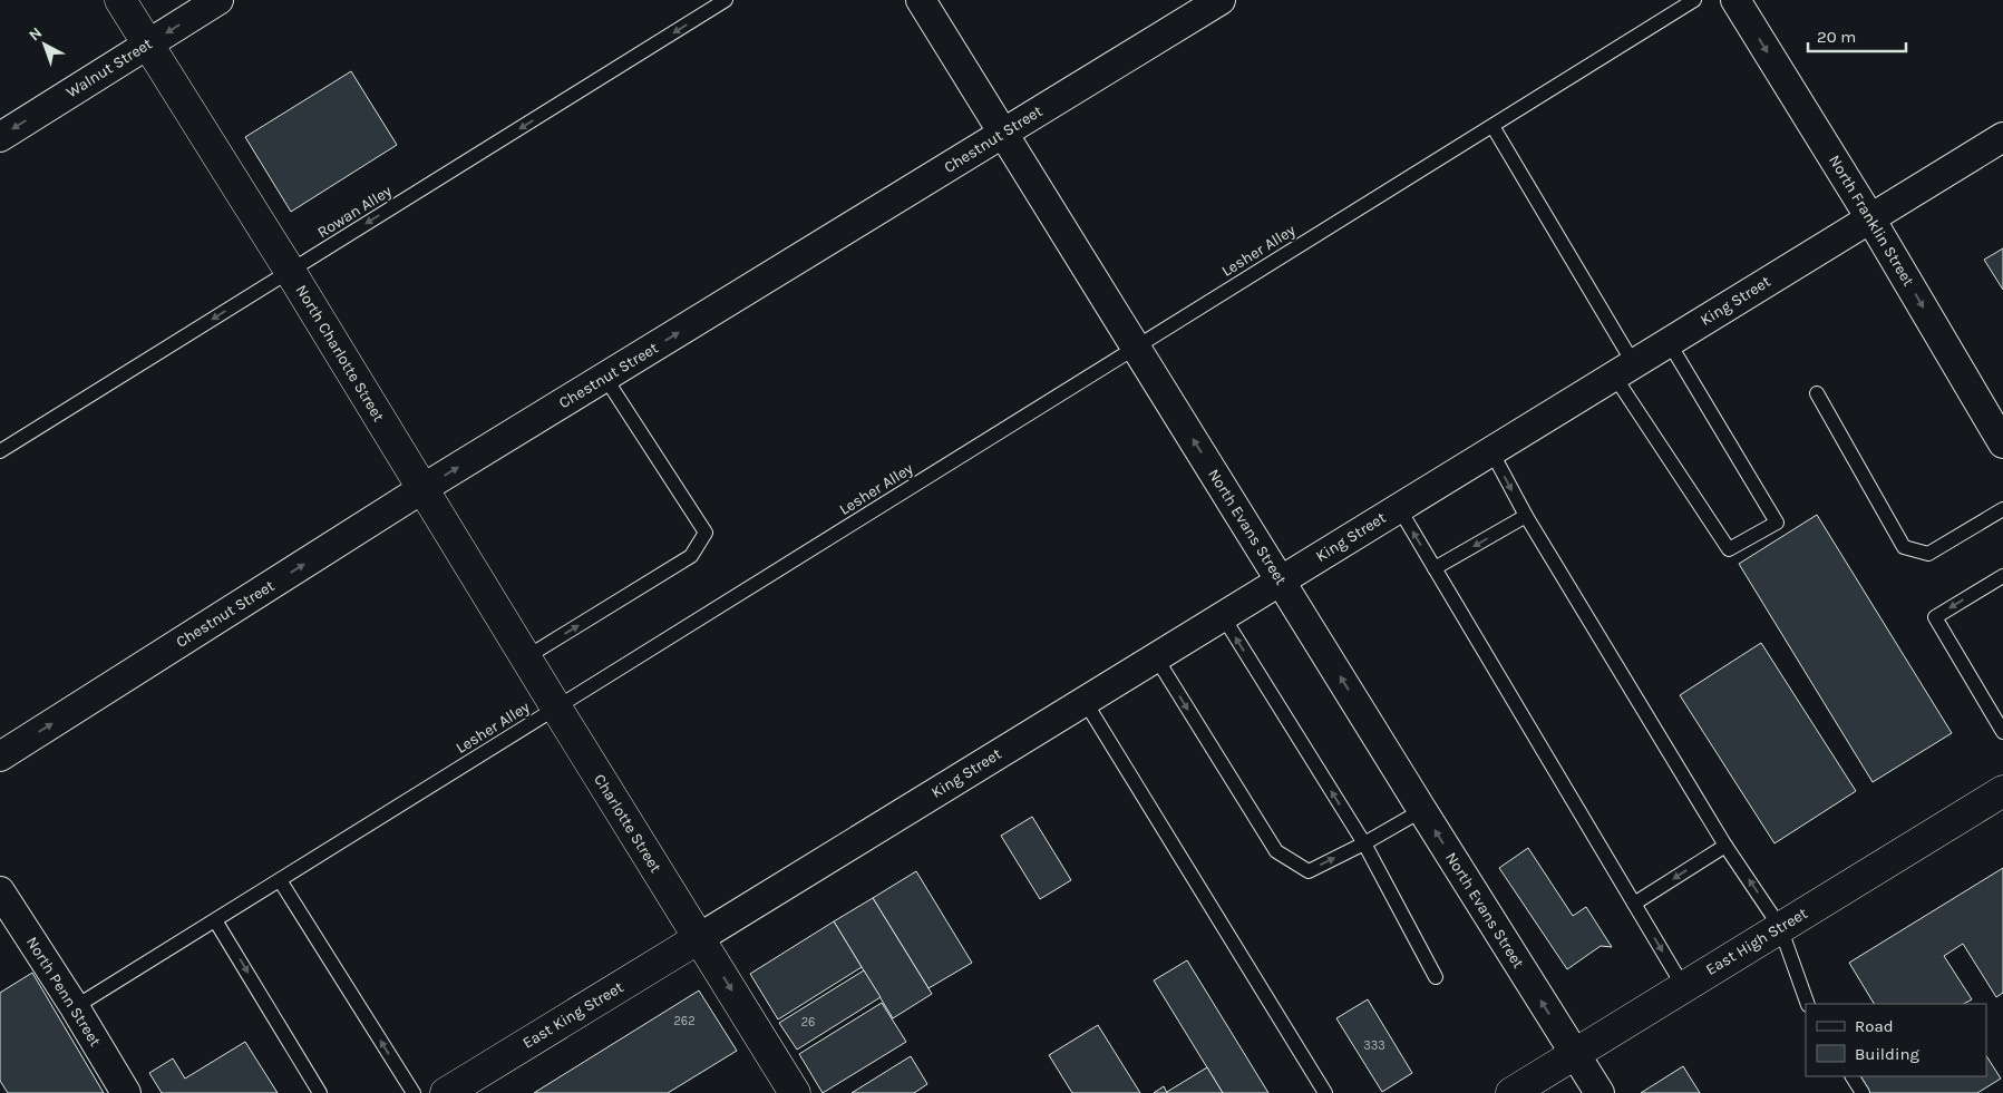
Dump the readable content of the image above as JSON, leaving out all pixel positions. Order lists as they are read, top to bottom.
{
  "streets": {
    "main road": [
      "North Charlotte Street",
      "Charlotte Street",
      "East High Street",
      "East King Street"
    ],
    "street": [
      "Walnut Street",
      "Chestnut Street",
      "North Franklin Street",
      "King Street",
      "North Evans Street",
      "North Penn Street"
    ],
    "lane": ["Rowan Alley", "Lesher Alley"]
  },
  "crossings": [
    ["Walnut Street", "North Charlotte Street"],
    ["Chestnut Street", "North Charlotte Street"],
    ["Chestnut Street", "North Evans Street"],
    ["Rowan Alley", "North Charlotte Street"],
    ["North Franklin Street", "King Street"],
    ["Lesher Alley", "North Charlotte Street"],
    ["Lesher Alley", "North Evans Street"],
    ["Lesher Alley", "Charlotte Street"],
    ["Lesher Alley", "North Penn Street"],
    ["King Street", "North Evans Street"],
    ["King Street", "Charlotte Street"],
    ["King Street", "East King Street"],
    ["North Charlotte Street", "Charlotte Street"],
    ["North Evans Street", "East High Street"],
    ["Charlotte Street", "East King Street"]
  ],
  "one_way": [
    "Walnut Street",
    "Chestnut Street",
    "Rowan Alley",
    "North Franklin Street",
    "North Evans Street"
  ],
  "house_numbers": ["262", "26", "333"],
  "legend": ["Road", "Building"],
  "scale_bar": "20 m",
  "north": "top left"
}
